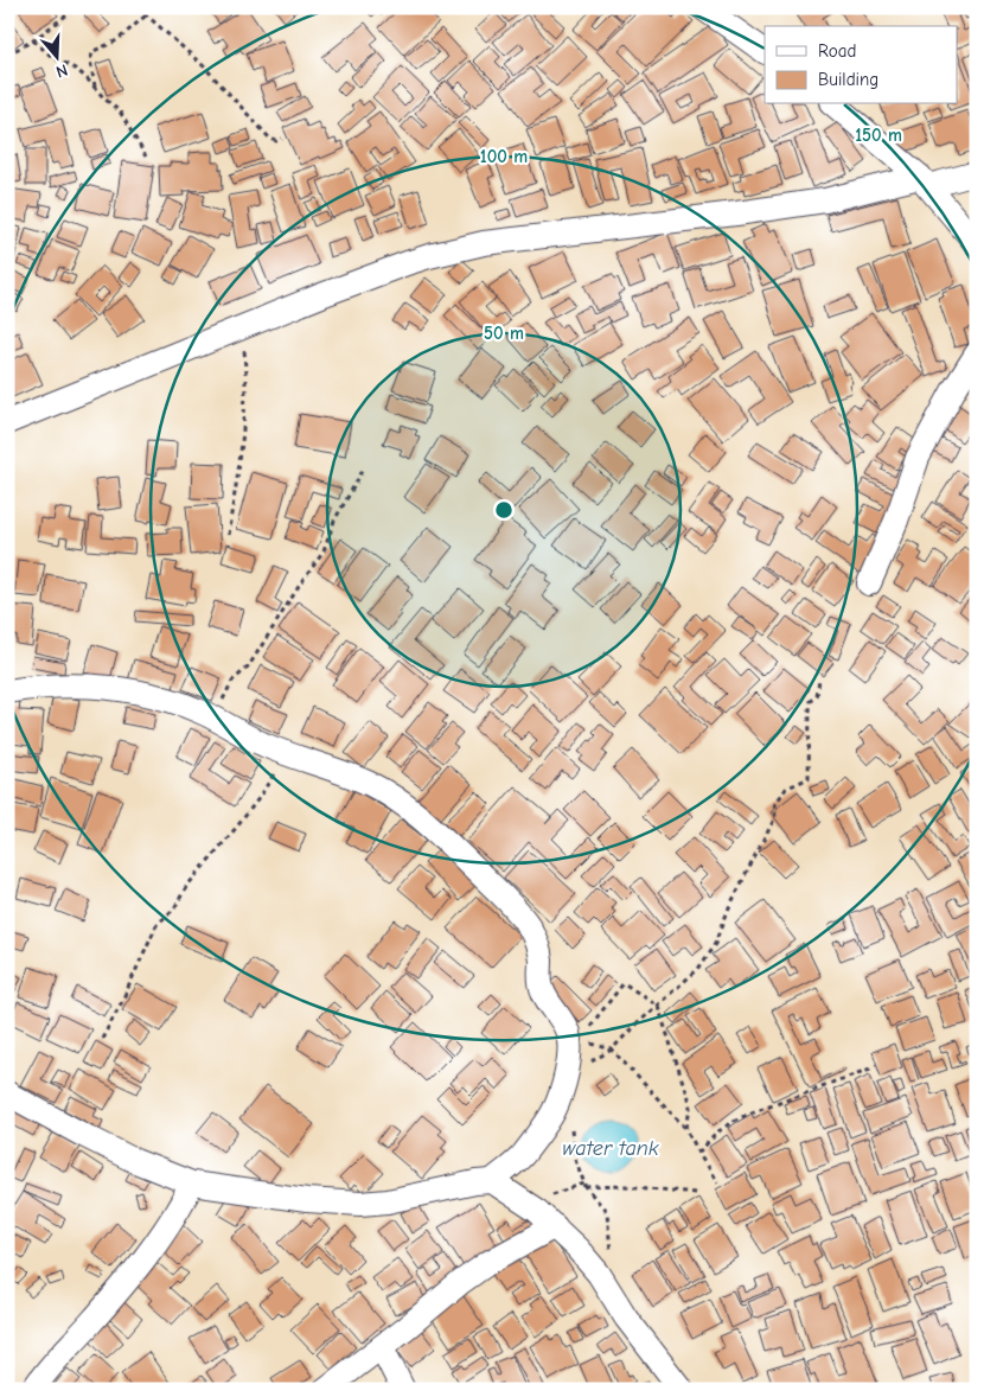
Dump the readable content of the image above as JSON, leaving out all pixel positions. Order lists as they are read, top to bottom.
{
  "water": ["water tank"],
  "legend": ["Road", "Building"],
  "north": "bottom",
  "rings": ["150 m", "100 m", "50 m"]
}
